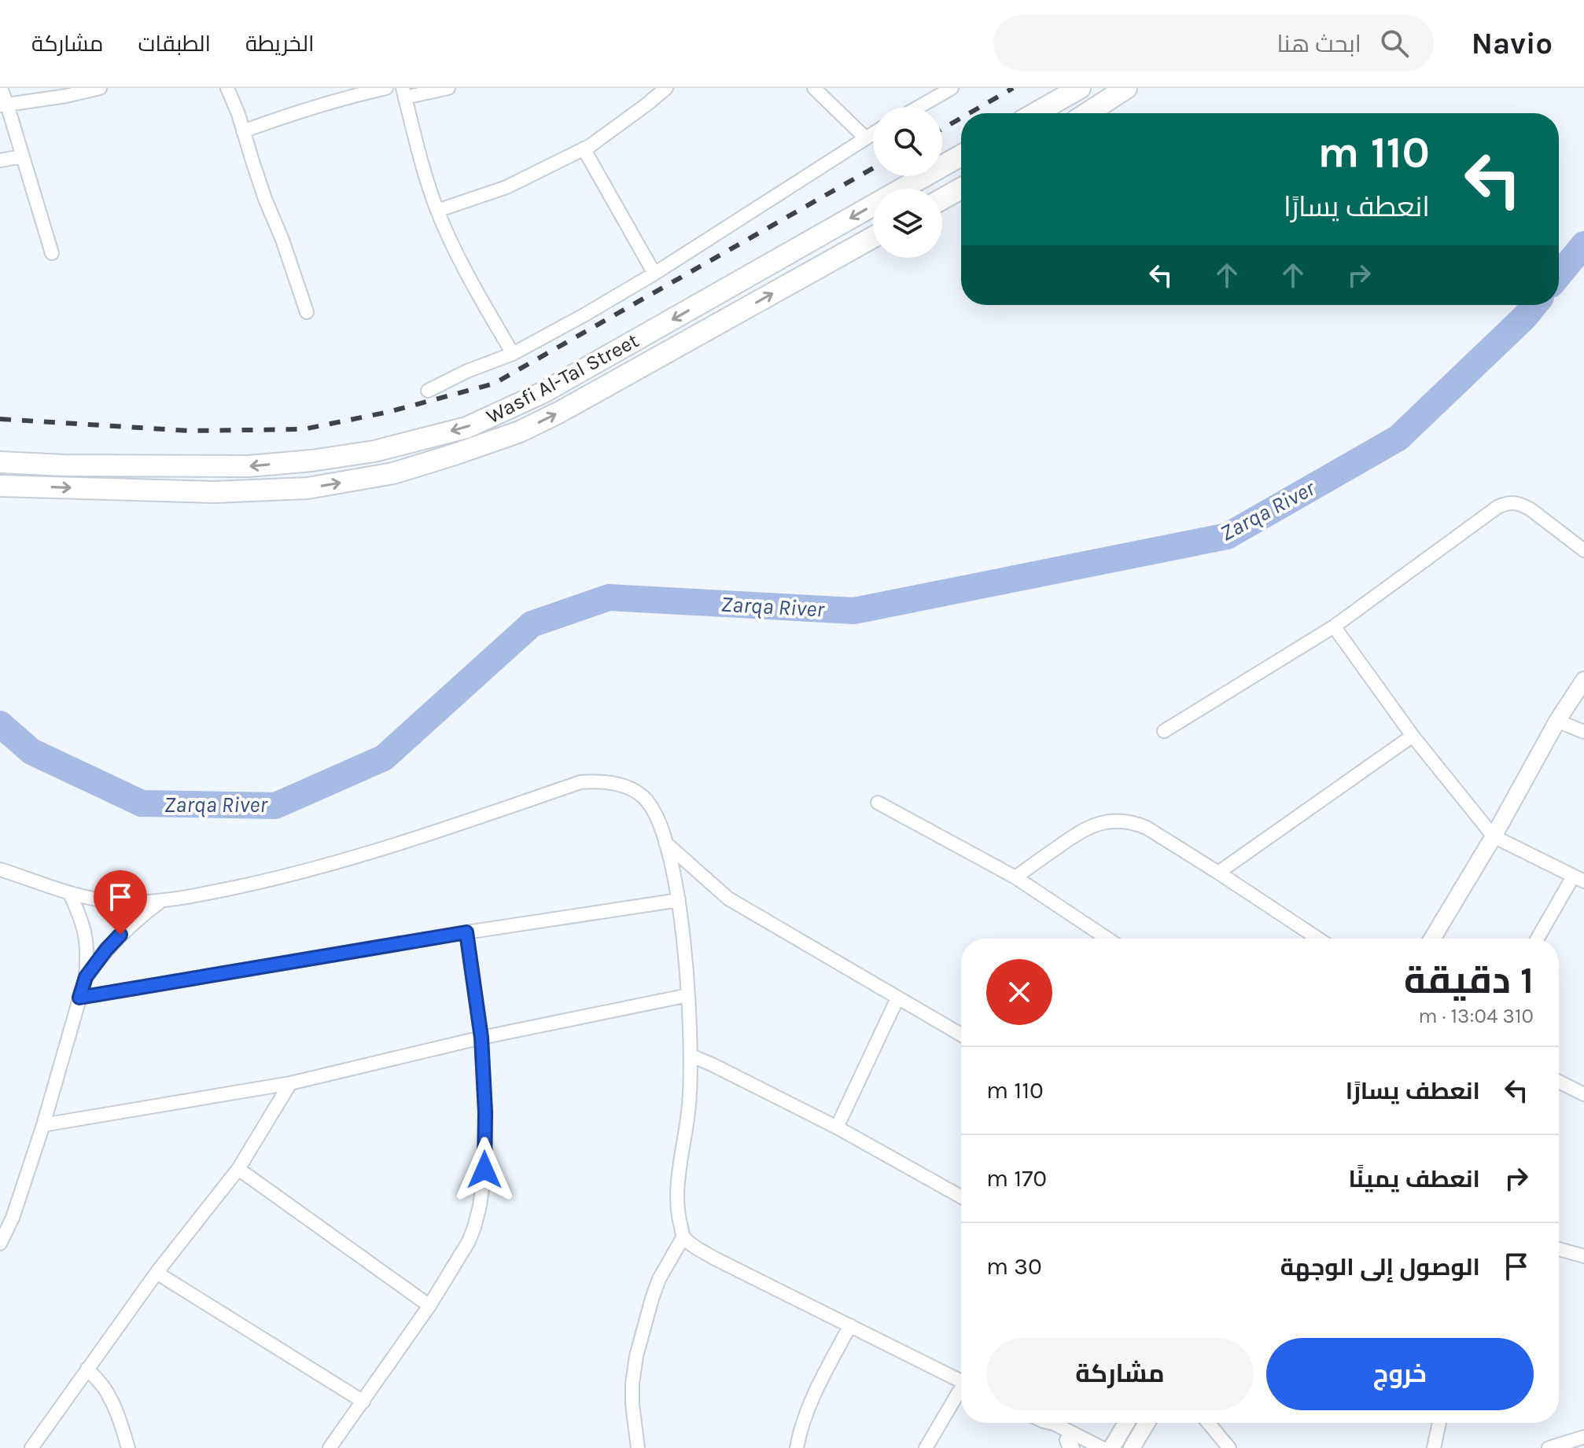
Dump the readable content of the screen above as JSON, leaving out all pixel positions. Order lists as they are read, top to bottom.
{
  "streets": {
    "main road": ["Wasfi Al-Tal Street"]
  },
  "water": ["Zarqa River"],
  "page": {
    "header": "Navio",
    "search": "ابحث هنا",
    "nav": ["الخريطة", "الطبقات", "مشاركة"],
    "turn": ["110 m", "انعطف يسارًا"],
    "heading": ["1 دقيقة", "310 m · 13:04"],
    "list": [
      {
        "name": "انعطف يسارًا",
        "value": "110 m"
      },
      {
        "name": "انعطف يمينًا",
        "value": "170 m"
      },
      {
        "name": "الوصول إلى الوجهة",
        "value": "30 m"
      }
    ],
    "buttons": ["خروج", "مشاركة"]
  }
}
